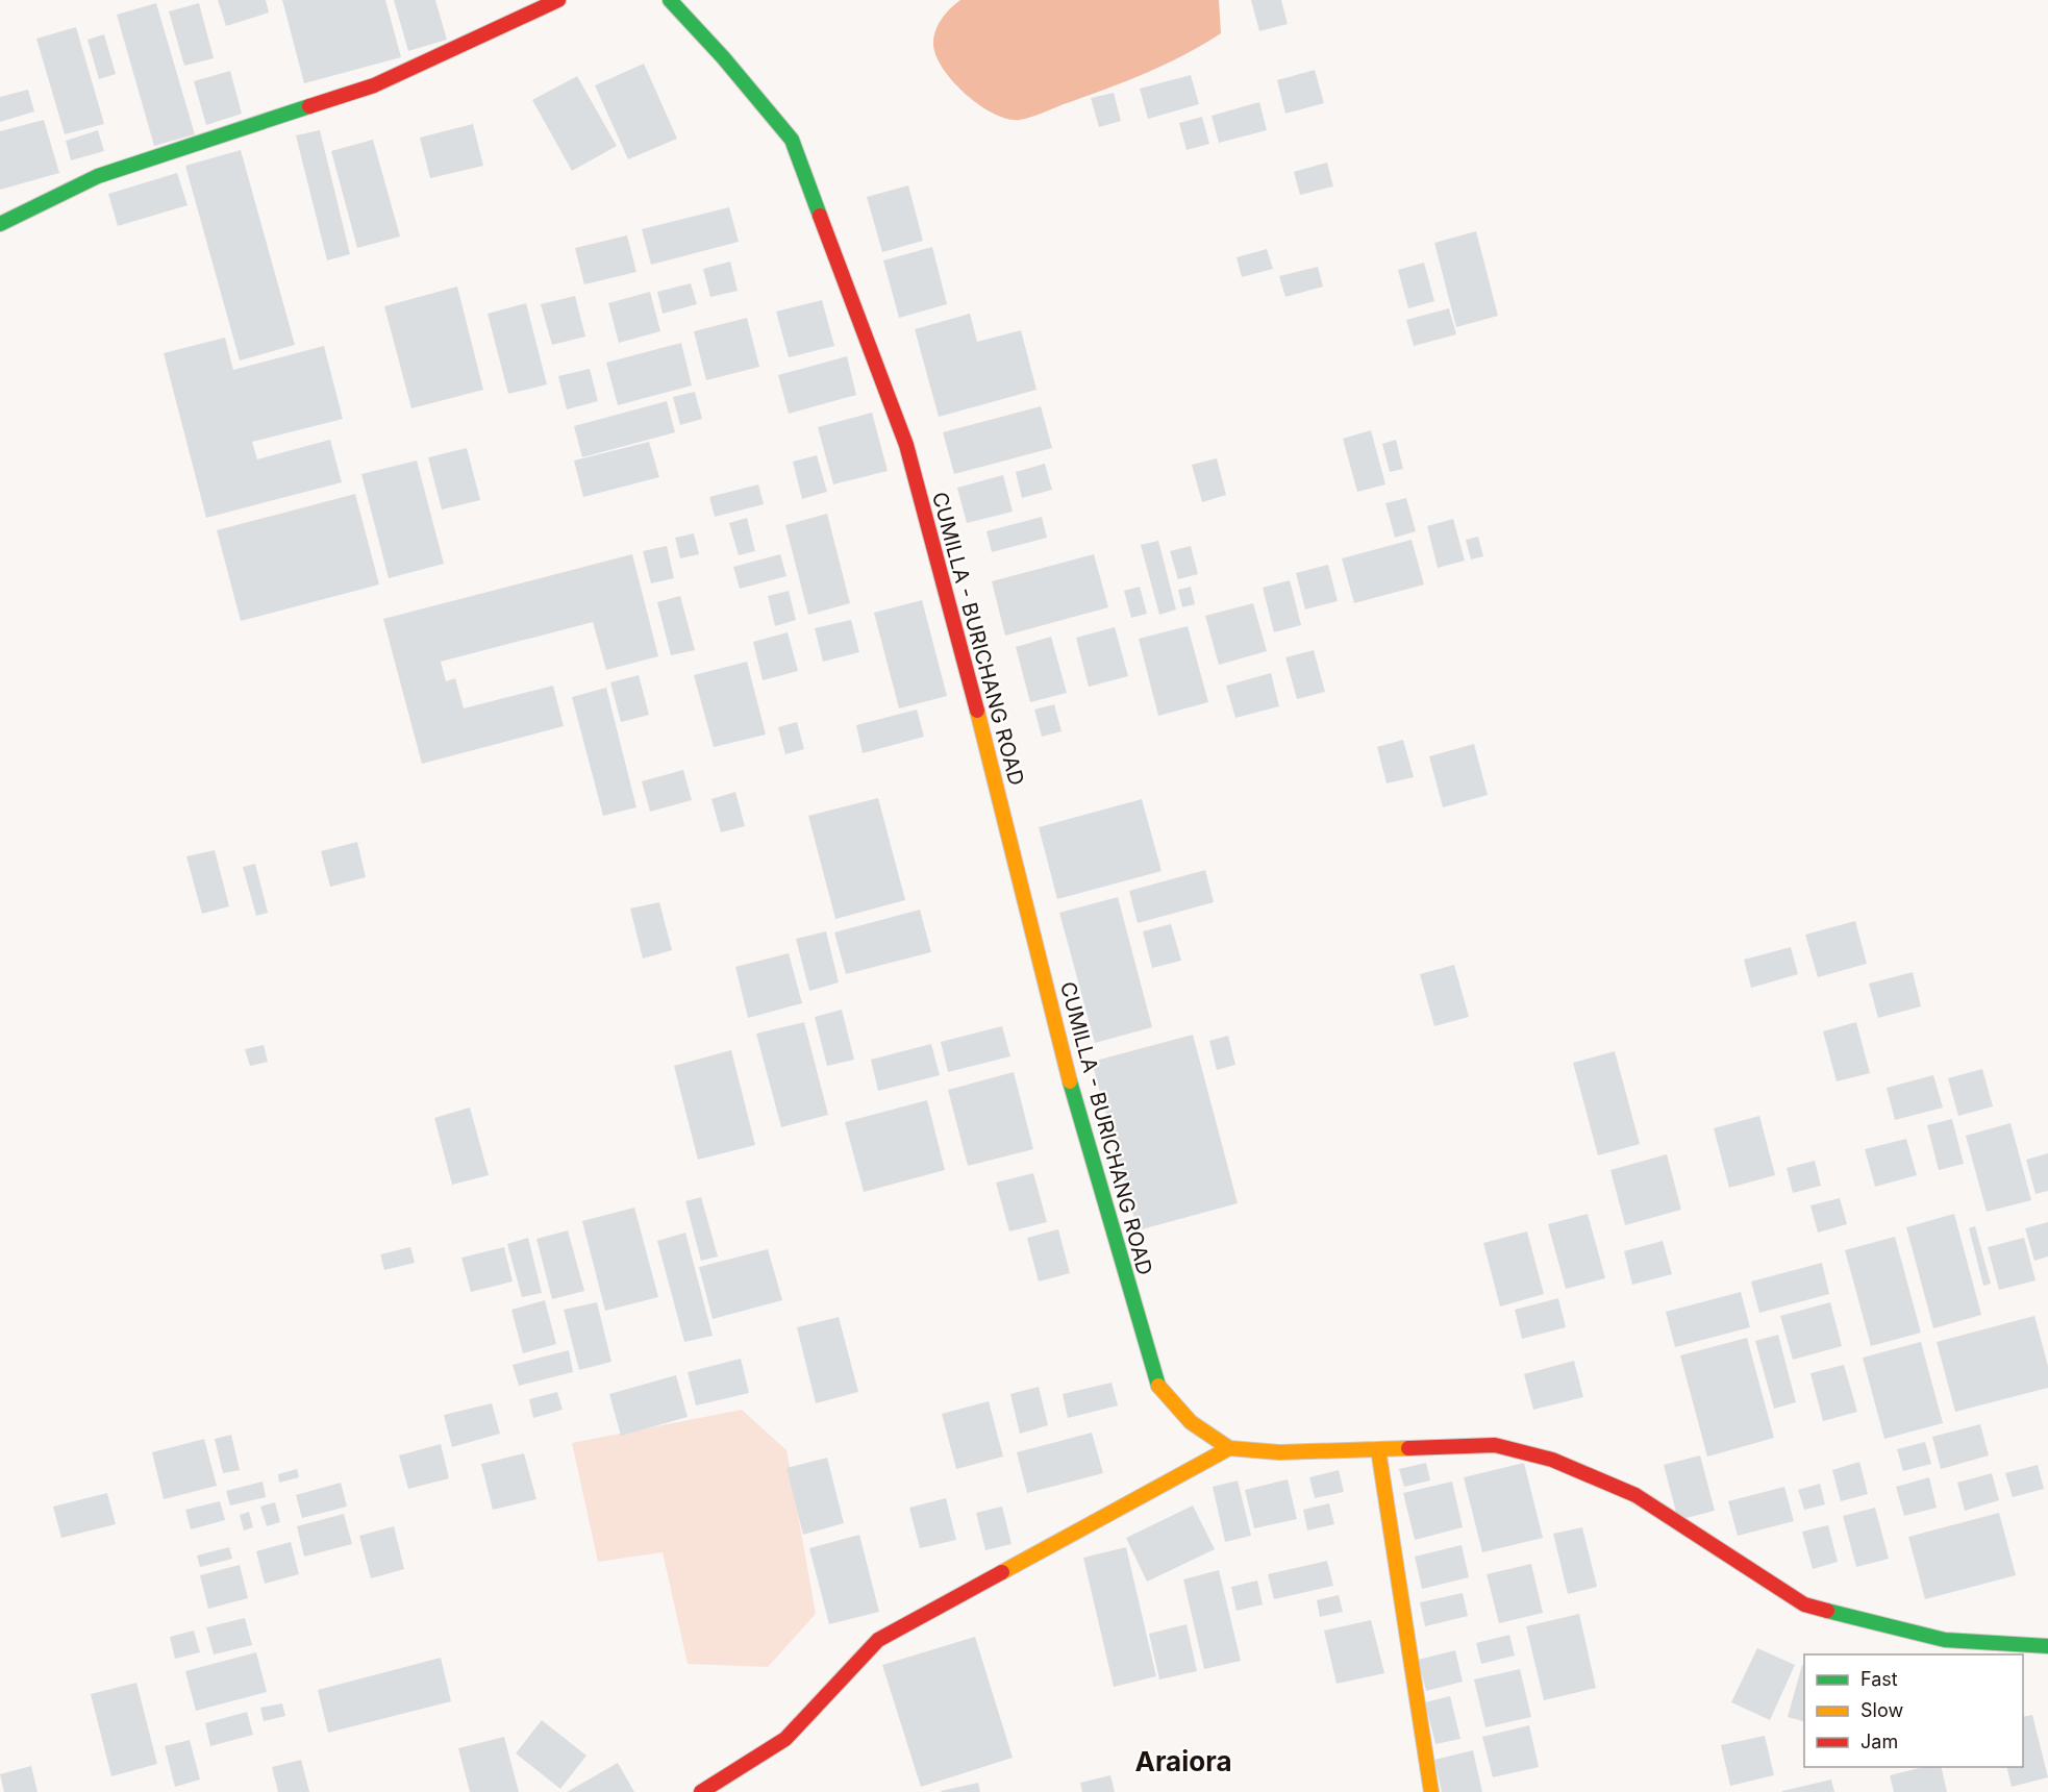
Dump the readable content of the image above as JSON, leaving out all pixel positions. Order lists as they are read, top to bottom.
{
  "streets": {
    "main road": ["CUMILLA - BURICHANG ROAD"]
  },
  "districts": ["Araiora"],
  "legend": ["Fast", "Slow", "Jam"]
}
